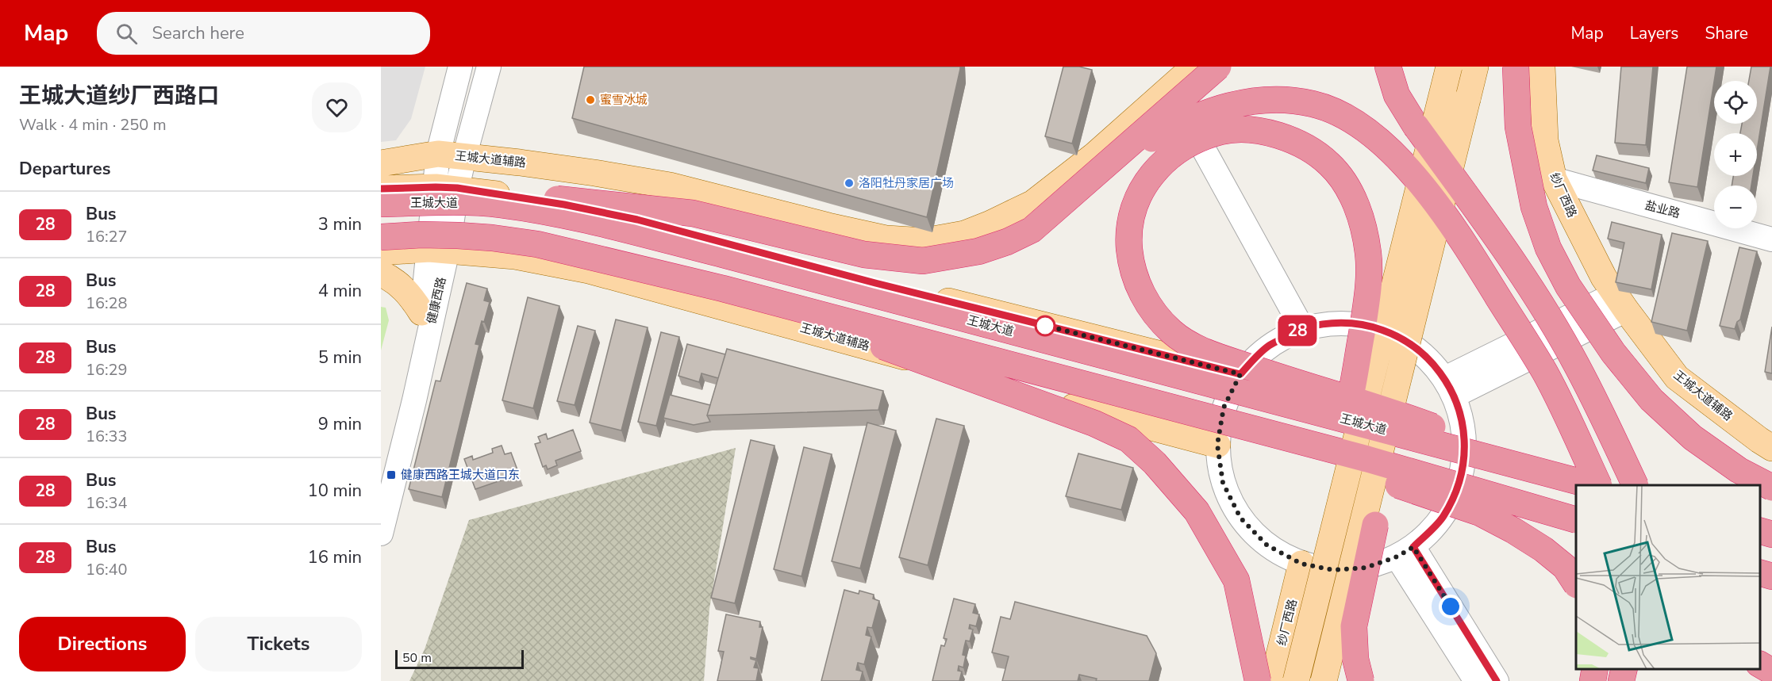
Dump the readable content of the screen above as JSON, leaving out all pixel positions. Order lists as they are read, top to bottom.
{
  "streets": {
    "highway": ["王城大道"],
    "main road": ["王城大道辅路", "纱厂西路"],
    "street": ["盐业路", "健康西路"]
  },
  "crossings": [
    ["王城大道辅路", "纱厂西路"],
    ["王城大道辅路", "健康西路"],
    ["纱厂西路", "盐业路"]
  ],
  "places": {
    "other": ["蜜雪冰城", "洛阳牡丹家居广场"],
    "transit": ["健康西路王城大道口东"]
  },
  "lines": ["bus line 28"],
  "scale_bar": "50 m",
  "page": {
    "header": "Map",
    "search": "Search here",
    "nav": ["Map", "Layers", "Share"],
    "heading": [
      ["王城大道纱厂西路口", "Walk · 4 min · 250 m"],
      "Departures"
    ],
    "on_map": "28",
    "map_buttons": ["+", "−"],
    "list": [
      {
        "mark": "28",
        "name": "Bus",
        "note": "16:27",
        "value": "3 min"
      },
      {
        "mark": "28",
        "name": "Bus",
        "note": "16:28",
        "value": "4 min"
      },
      {
        "mark": "28",
        "name": "Bus",
        "note": "16:29",
        "value": "5 min"
      },
      {
        "mark": "28",
        "name": "Bus",
        "note": "16:33",
        "value": "9 min"
      },
      {
        "mark": "28",
        "name": "Bus",
        "note": "16:34",
        "value": "10 min"
      },
      {
        "mark": "28",
        "name": "Bus",
        "note": "16:40",
        "value": "16 min"
      }
    ],
    "buttons": ["Directions", "Tickets"],
    "scale": "50 m"
  }
}
